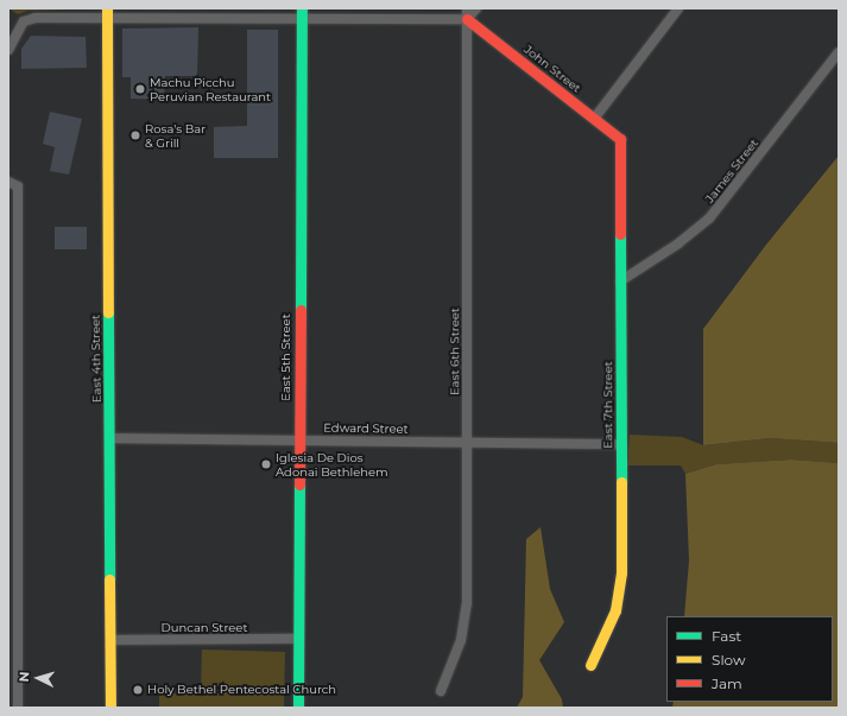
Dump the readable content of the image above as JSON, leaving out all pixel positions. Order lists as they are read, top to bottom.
{
  "streets": {
    "street": [
      "John Street",
      "James Street",
      "East 6th Street",
      "East 5th Street",
      "East 4th Street",
      "East 7th Street",
      "Edward Street",
      "Duncan Street"
    ]
  },
  "crossings": [
    ["John Street", "East 6th Street"],
    ["John Street", "East 7th Street"],
    ["James Street", "East 7th Street"],
    ["East 6th Street", "Edward Street"],
    ["East 5th Street", "Edward Street"],
    ["East 5th Street", "Duncan Street"],
    ["East 4th Street", "Edward Street"],
    ["East 4th Street", "Duncan Street"],
    ["East 7th Street", "Edward Street"]
  ],
  "places": [
    "Machu Picchu Peruvian Restaurant",
    "Rosa's Bar & Grill",
    "Iglesia De Dios Adonai Bethlehem",
    "Holy Bethel Pentecostal Church"
  ],
  "legend": ["Fast", "Slow", "Jam"],
  "north": "left"
}
